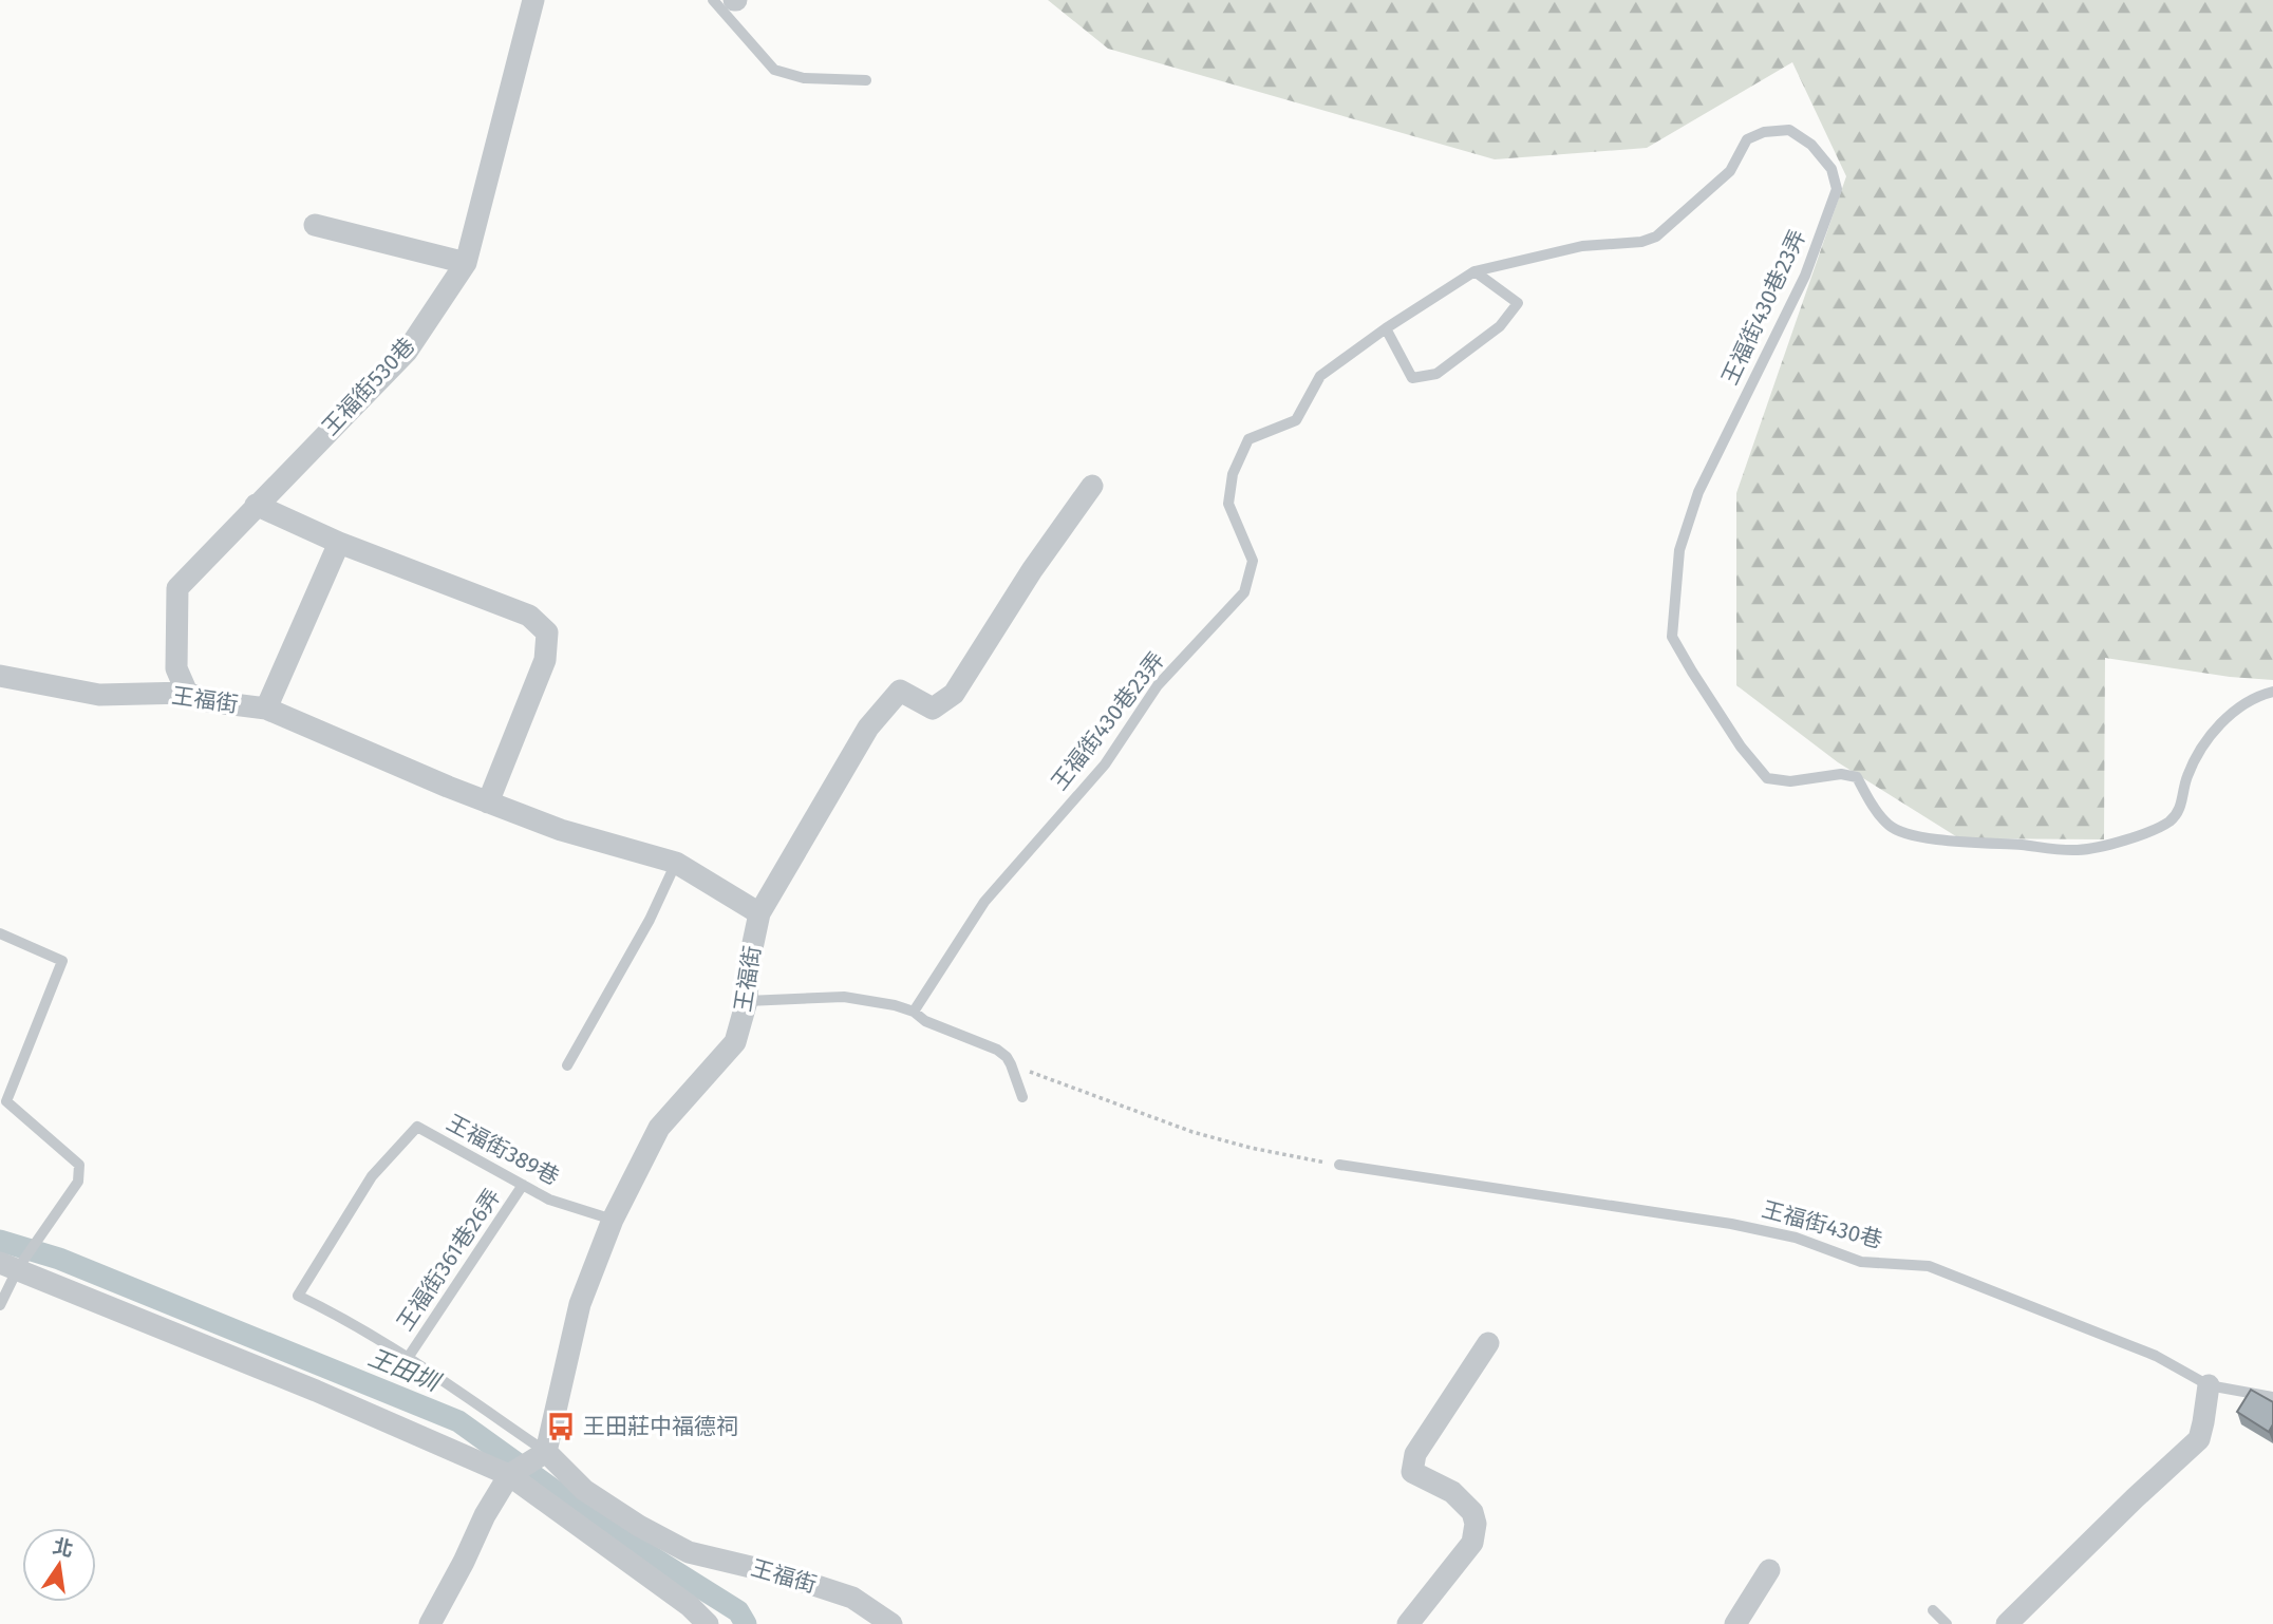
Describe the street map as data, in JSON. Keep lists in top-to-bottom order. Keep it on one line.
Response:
{"streets":{"street":["王福街530巷","王福街"],"lane":["王福街430巷23弄","王福街389巷","王福街430巷","王福街361巷26弄"]},"crossings":[["王福街530巷","王福街"],["王福街","王福街389巷"],["王福街389巷","王福街361巷26弄"]],"water":["王田圳"],"places":{"bus stop":["王田莊中福德祠"]},"north":"top"}
